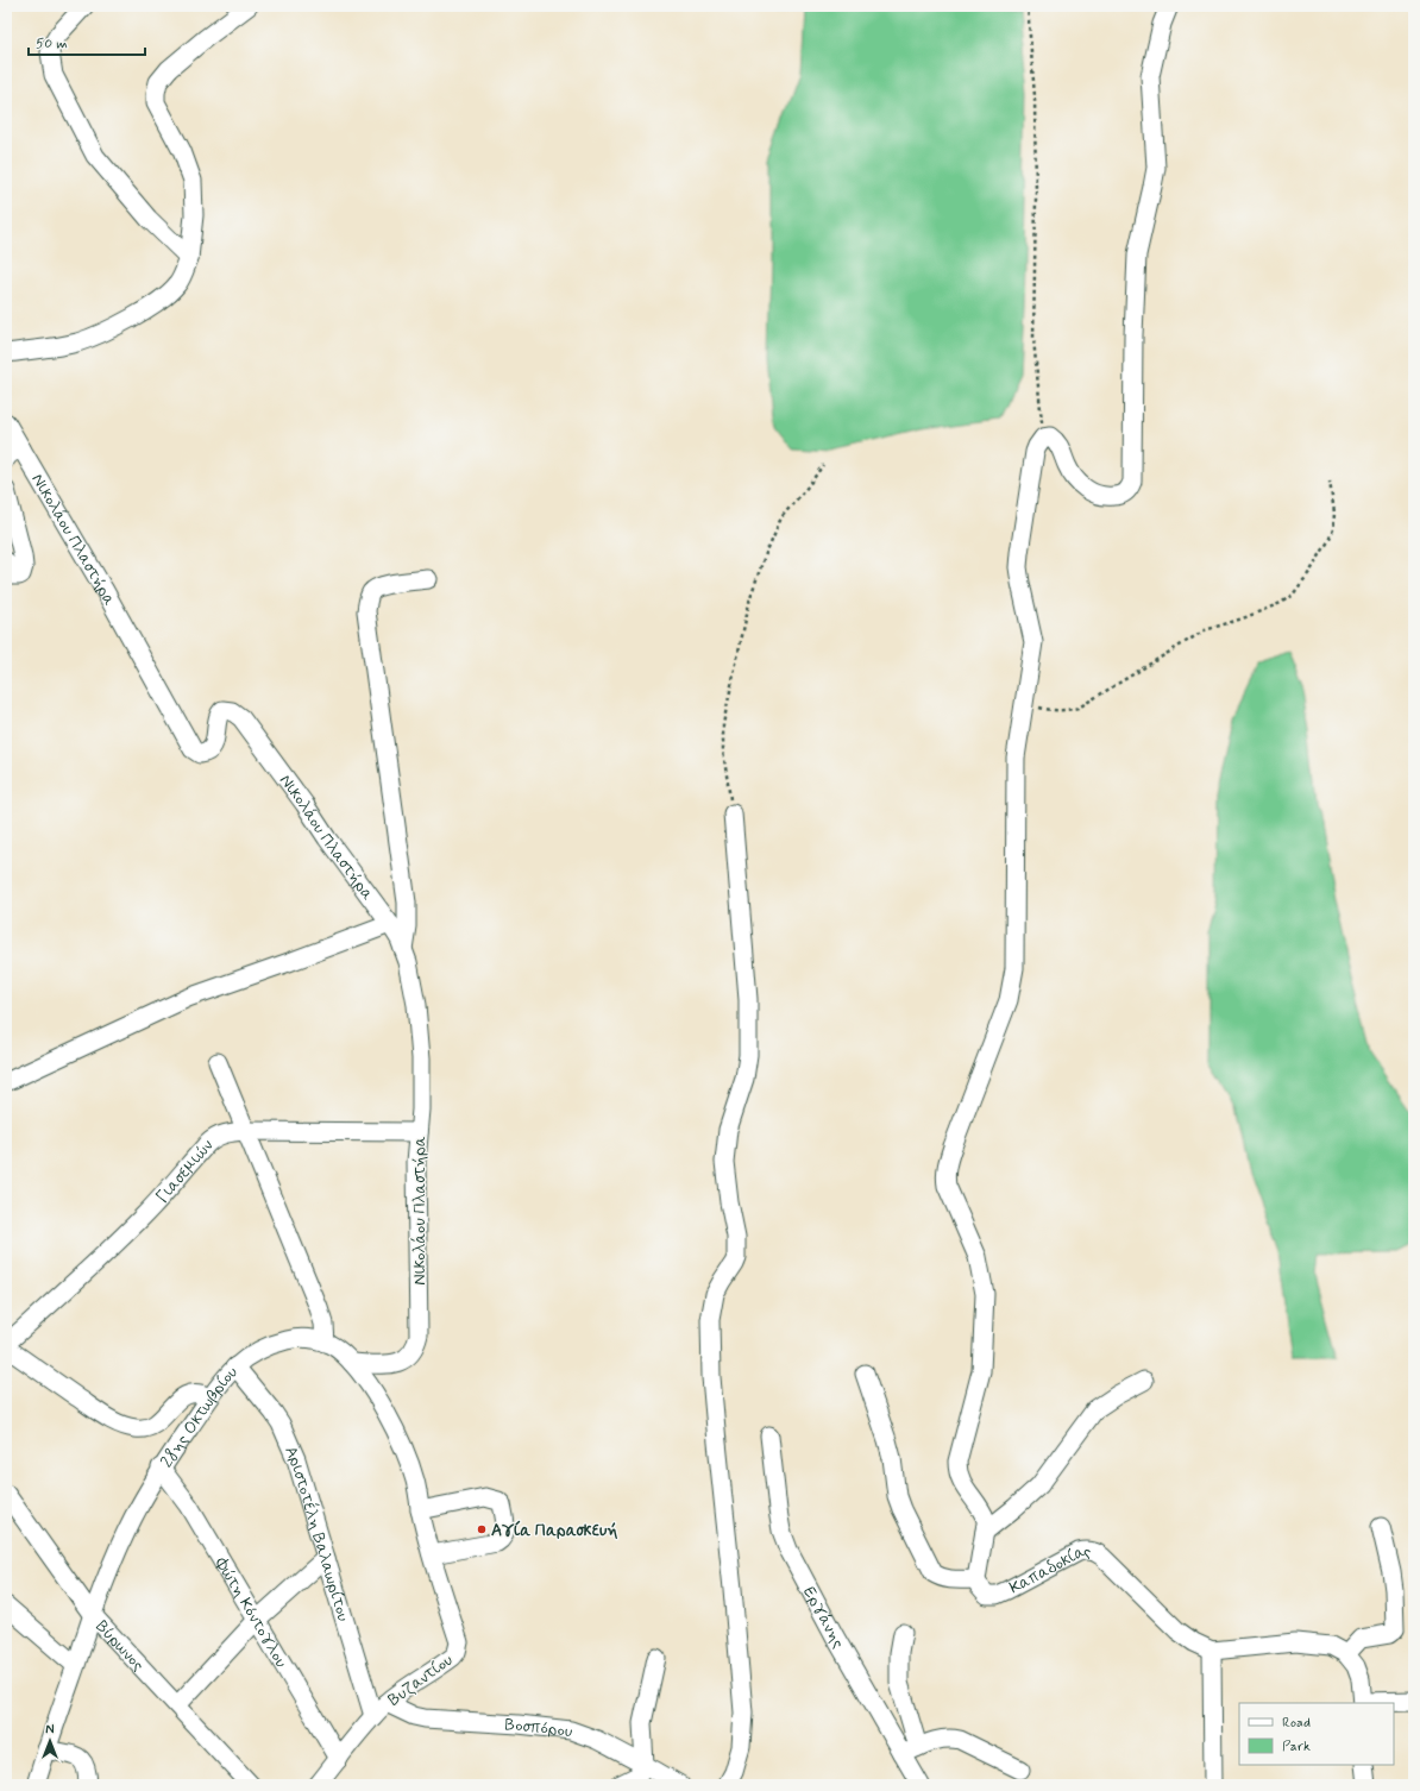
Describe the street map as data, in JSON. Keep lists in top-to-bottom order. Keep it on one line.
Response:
{"streets":{"street":["Νικολάου Πλαστήρα","Γιασεμιών","28ης Οκτωβρίου","Αριστοτέλη Βαλαωρίτου","Καπαδοκίας","Φώτη Κόντογλου","Εργάνης","Βύρωνος","Βυζαντίου","Βοσπόρου"]},"crossings":[["Νικολάου Πλαστήρα","Γιασεμιών"],["Νικολάου Πλαστήρα","28ης Οκτωβρίου"],["28ης Οκτωβρίου","Αριστοτέλη Βαλαωρίτου"],["28ης Οκτωβρίου","Φώτη Κόντογλου"],["28ης Οκτωβρίου","Βύρωνος"],["28ης Οκτωβρίου","Βυζαντίου"],["Αριστοτέλη Βαλαωρίτου","Βυζαντίου"],["Φώτη Κόντογλου","Βυζαντίου"],["Βυζαντίου","Βοσπόρου"]],"places":["Αγία Παρασκευή"],"legend":["Road","Park"],"scale_bar":"50 m","north":"top"}
